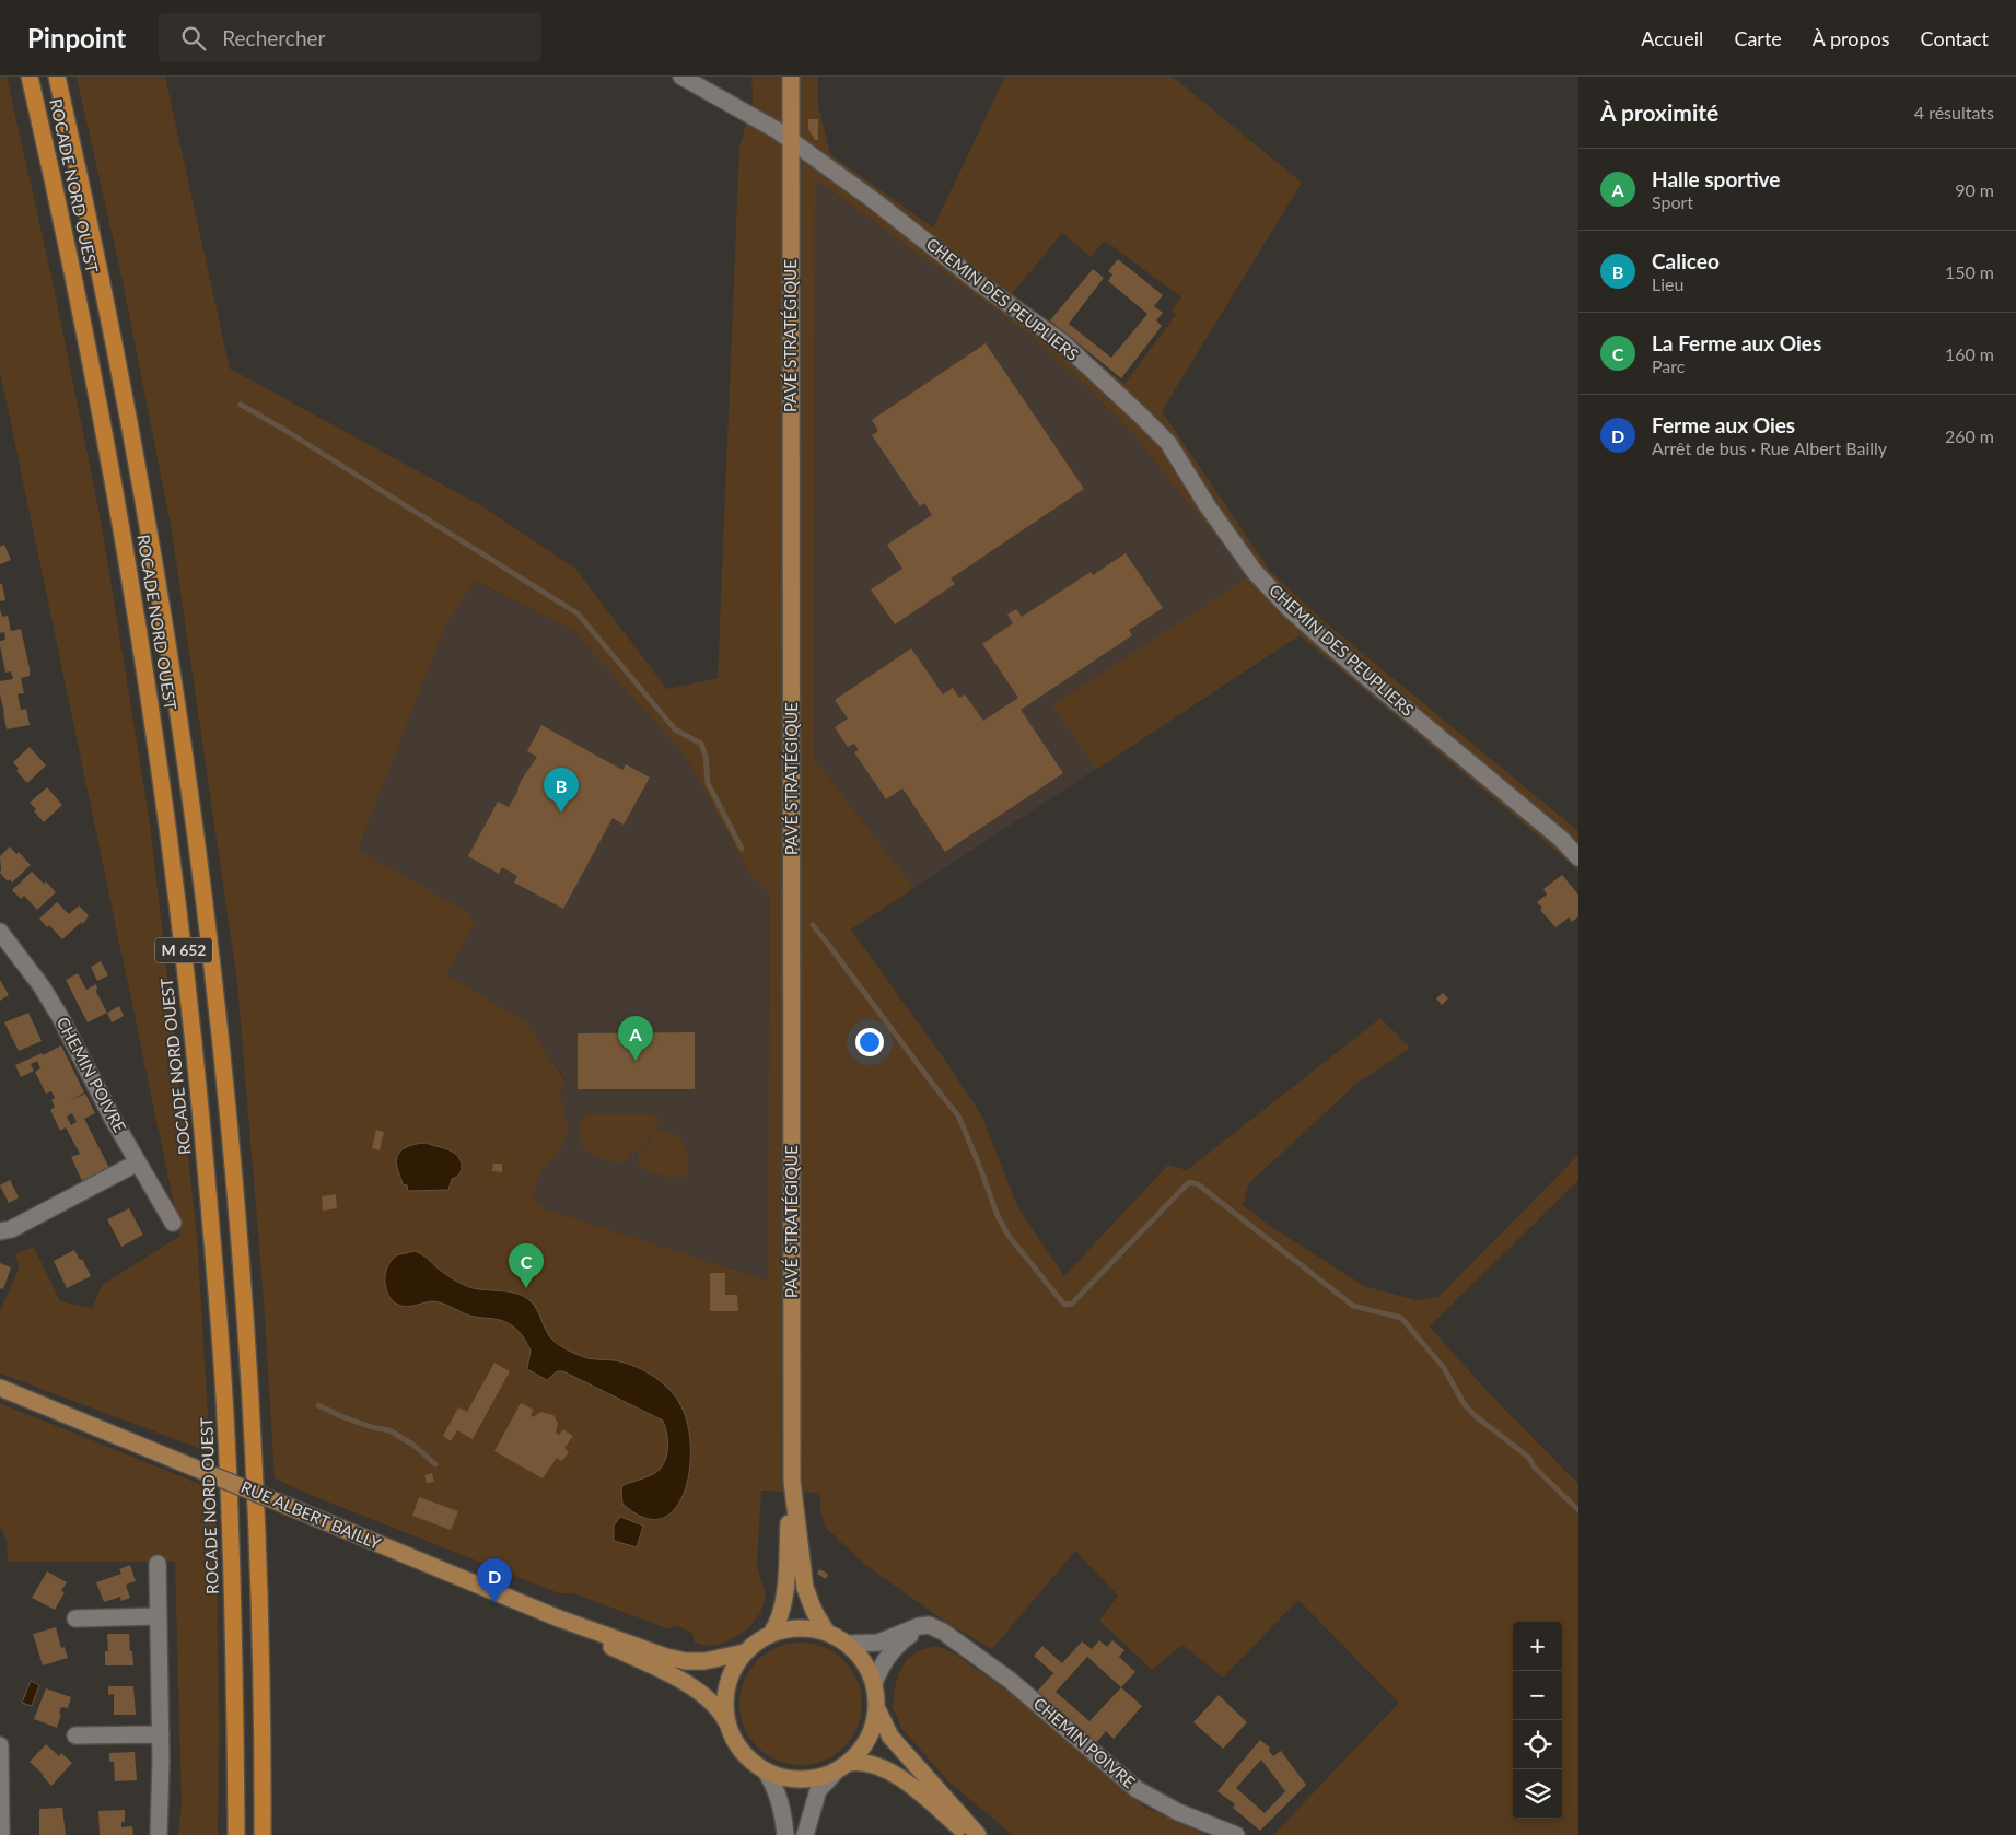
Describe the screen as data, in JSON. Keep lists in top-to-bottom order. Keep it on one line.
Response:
{"streets":{"highway":["ROCADE NORD OUEST","M 652"],"main road":["PAVÉ STRATÉGIQUE","RUE ALBERT BAILLY"],"street":["CHEMIN DES PEUPLIERS","CHEMIN POIVRE"]},"crossings":[["CHEMIN DES PEUPLIERS","PAVÉ STRATÉGIQUE"],["PAVÉ STRATÉGIQUE","CHEMIN POIVRE"],["PAVÉ STRATÉGIQUE","RUE ALBERT BAILLY"],["CHEMIN POIVRE","RUE ALBERT BAILLY"]],"page":{"header":"Pinpoint","search":"Rechercher","nav":["Accueil","Carte","À propos","Contact"],"heading":["À proximité","4 résultats"],"list":[{"mark":"A","name":"Halle sportive","note":"Sport","value":"90 m"},{"mark":"B","name":"Caliceo","note":"Lieu","value":"150 m"},{"mark":"C","name":"La Ferme aux Oies","note":"Parc","value":"160 m"},{"mark":"D","name":"Ferme aux Oies","note":"Arrêt de bus · Rue Albert Bailly","value":"260 m"}],"pins":["B","A","C","D"],"map_buttons":["+","−"]}}
